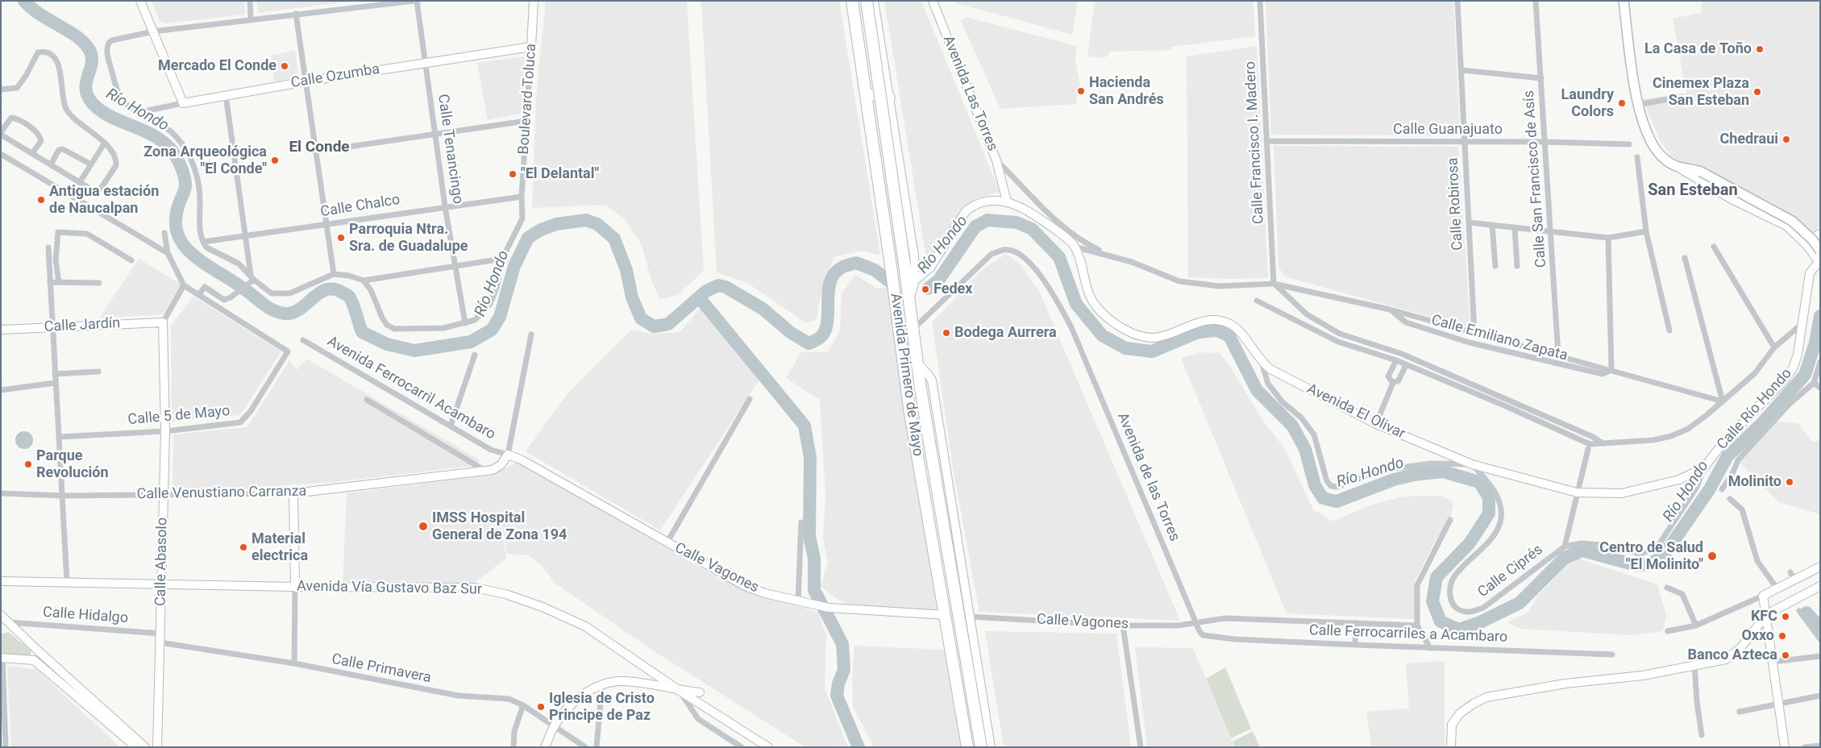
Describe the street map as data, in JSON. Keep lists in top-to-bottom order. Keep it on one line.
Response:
{"streets":{"highway":["Avenida Primero de Mayo"],"street":["Calle Ozumba","Avenida Las Torres","Boulevard Toluca","Calle Guanajuato","Calle Francisco I. Madero","Calle Tenancingo","Calle San Francisco de Asís","Calle Robirosa","Calle Chalco","Calle Jardín","Calle Emiliano Zapata","Avenida Ferrocarril Acambaro","Calle Río Hondo","Avenida El Olivar","Calle 5 de Mayo","Avenida de las Torres","Calle Venustiano Carranza","Calle Abasolo","Calle Vagones","Calle Ciprés","Avenida Vía Gustavo Baz Sur","Calle Hidalgo","Calle Ferrocarriles a Acambaro","Calle Primavera"]},"crossings":[["Calle Ozumba","Boulevard Toluca"],["Calle Ozumba","Calle Tenancingo"],["Avenida Las Torres","Calle Emiliano Zapata"],["Boulevard Toluca","Calle Tenancingo"],["Boulevard Toluca","Calle Chalco"],["Calle Guanajuato","Calle Francisco I. Madero"],["Calle Guanajuato","Calle San Francisco de Asís"],["Calle Guanajuato","Calle Robirosa"],["Calle Francisco I. Madero","Calle Emiliano Zapata"],["Calle Tenancingo","Calle Chalco"],["Calle San Francisco de Asís","Calle Emiliano Zapata"],["Calle Robirosa","Calle Emiliano Zapata"],["Calle Jardín","Calle Abasolo"],["Calle Emiliano Zapata","Avenida El Olivar"],["Avenida Primero de Mayo","Avenida de las Torres"],["Avenida Primero de Mayo","Calle Vagones"],["Avenida Ferrocarril Acambaro","Calle Venustiano Carranza"],["Avenida Ferrocarril Acambaro","Calle Vagones"],["Calle Río Hondo","Avenida El Olivar"],["Calle Río Hondo","Calle Ciprés"],["Avenida El Olivar","Calle Ciprés"],["Calle 5 de Mayo","Calle Abasolo"],["Avenida de las Torres","Calle Vagones"],["Avenida de las Torres","Calle Ferrocarriles a Acambaro"],["Calle Venustiano Carranza","Calle Abasolo"],["Calle Venustiano Carranza","Calle Vagones"],["Calle Abasolo","Avenida Vía Gustavo Baz Sur"],["Calle Abasolo","Calle Hidalgo"],["Calle Abasolo","Calle Primavera"],["Calle Vagones","Calle Ferrocarriles a Acambaro"],["Calle Hidalgo","Calle Primavera"]],"districts":["El Conde","San Esteban"],"water":["Río Hondo"],"places":["La Casa de Toño","Mercado El Conde","Hacienda San Andrés","Cinemex Plaza San Esteban","Laundry Colors","Chedraui","Zona Arqueológica \"El Conde\"","\"El Delantal\"","Antigua estación de Naucalpan","Parroquia Ntra. Sra. de Guadalupe","Fedex","Bodega Aurrera","Parque Revolución","Molinito","IMSS Hospital General de Zona 194","Material electrica","Centro de Salud \"El Molinito\"","KFC","Oxxo","Banco Azteca","Iglesia de Cristo Principe de Paz"]}
